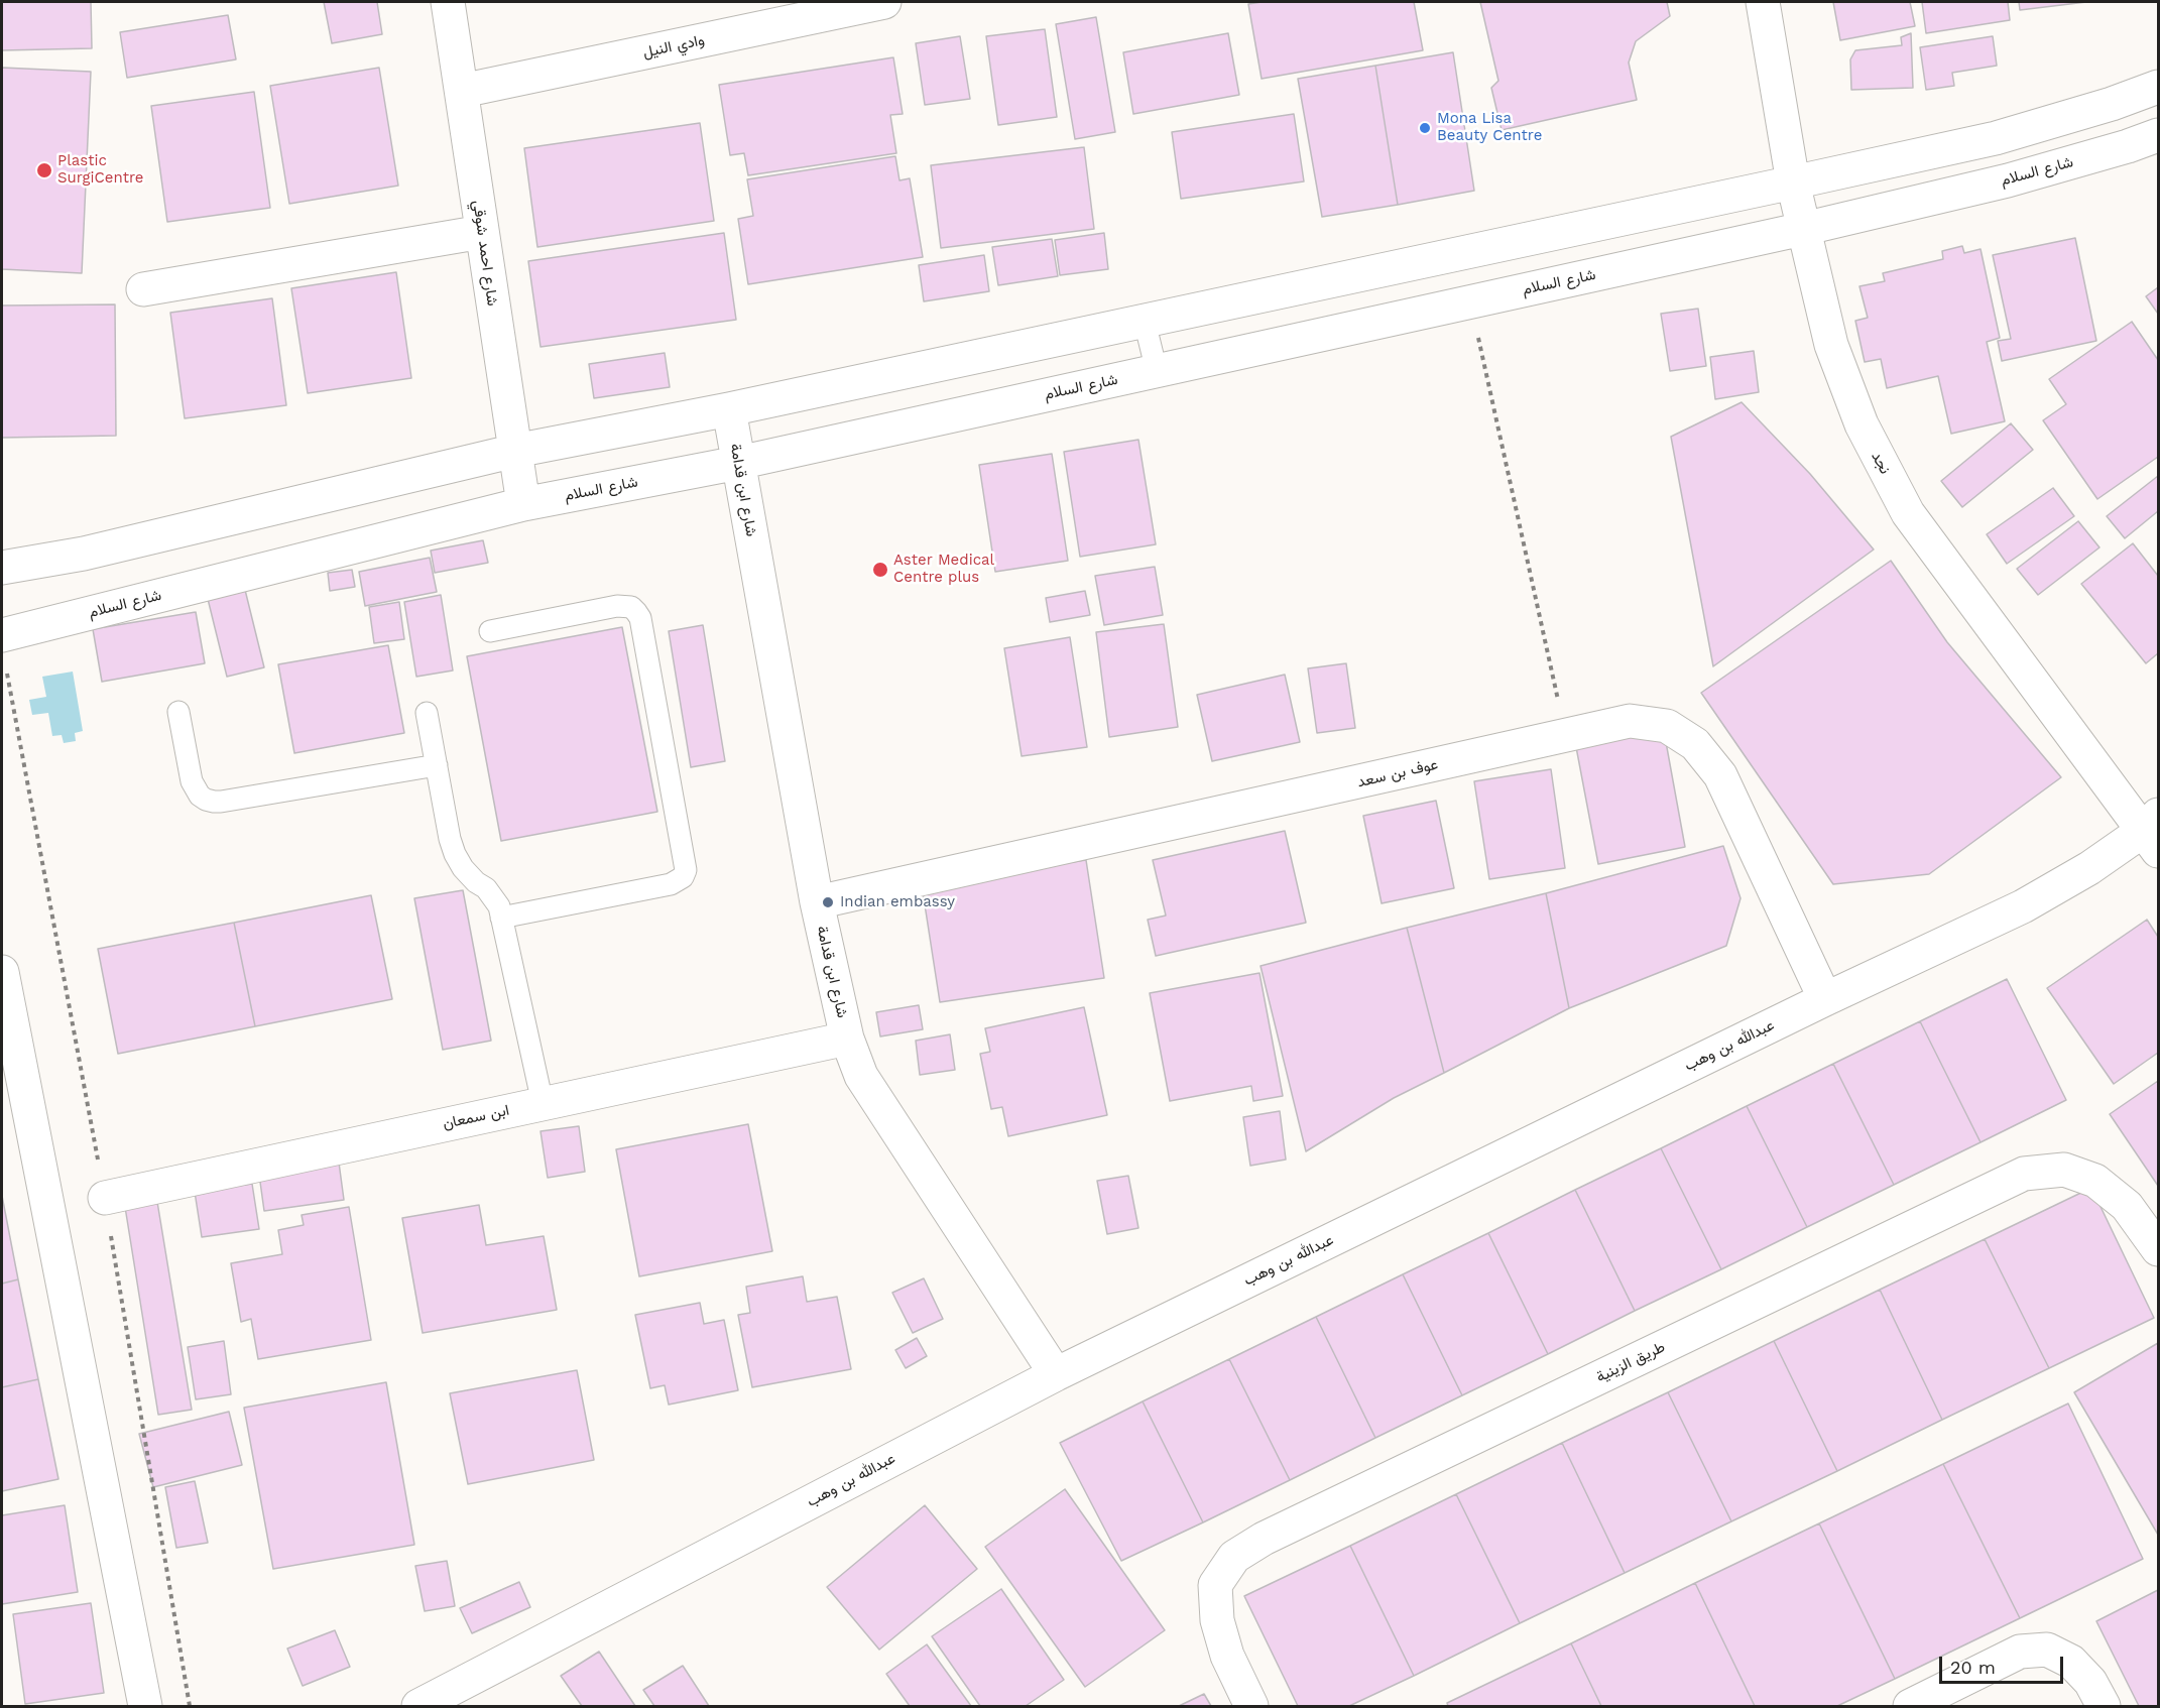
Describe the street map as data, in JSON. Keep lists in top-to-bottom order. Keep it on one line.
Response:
{"streets":{"street":["وادي النيل","شارع السلام","شارع احمد شوقي","نجد","شارع ابن قدامة","عوف بن سعد","عبدالله بن وهب","ابن سمعان","طريق الزينية"]},"crossings":[["وادي النيل","شارع احمد شوقي"],["شارع السلام","شارع احمد شوقي"],["شارع السلام","نجد"],["شارع السلام","شارع ابن قدامة"],["نجد","عبدالله بن وهب"],["شارع ابن قدامة","عوف بن سعد"],["شارع ابن قدامة","عبدالله بن وهب"],["شارع ابن قدامة","ابن سمعان"],["عوف بن سعد","عبدالله بن وهب"]],"places":["Mona Lisa Beauty Centre","Plastic SurgiCentre","Aster Medical Centre plus","Indian embassy"],"scale_bar":"20 m"}
